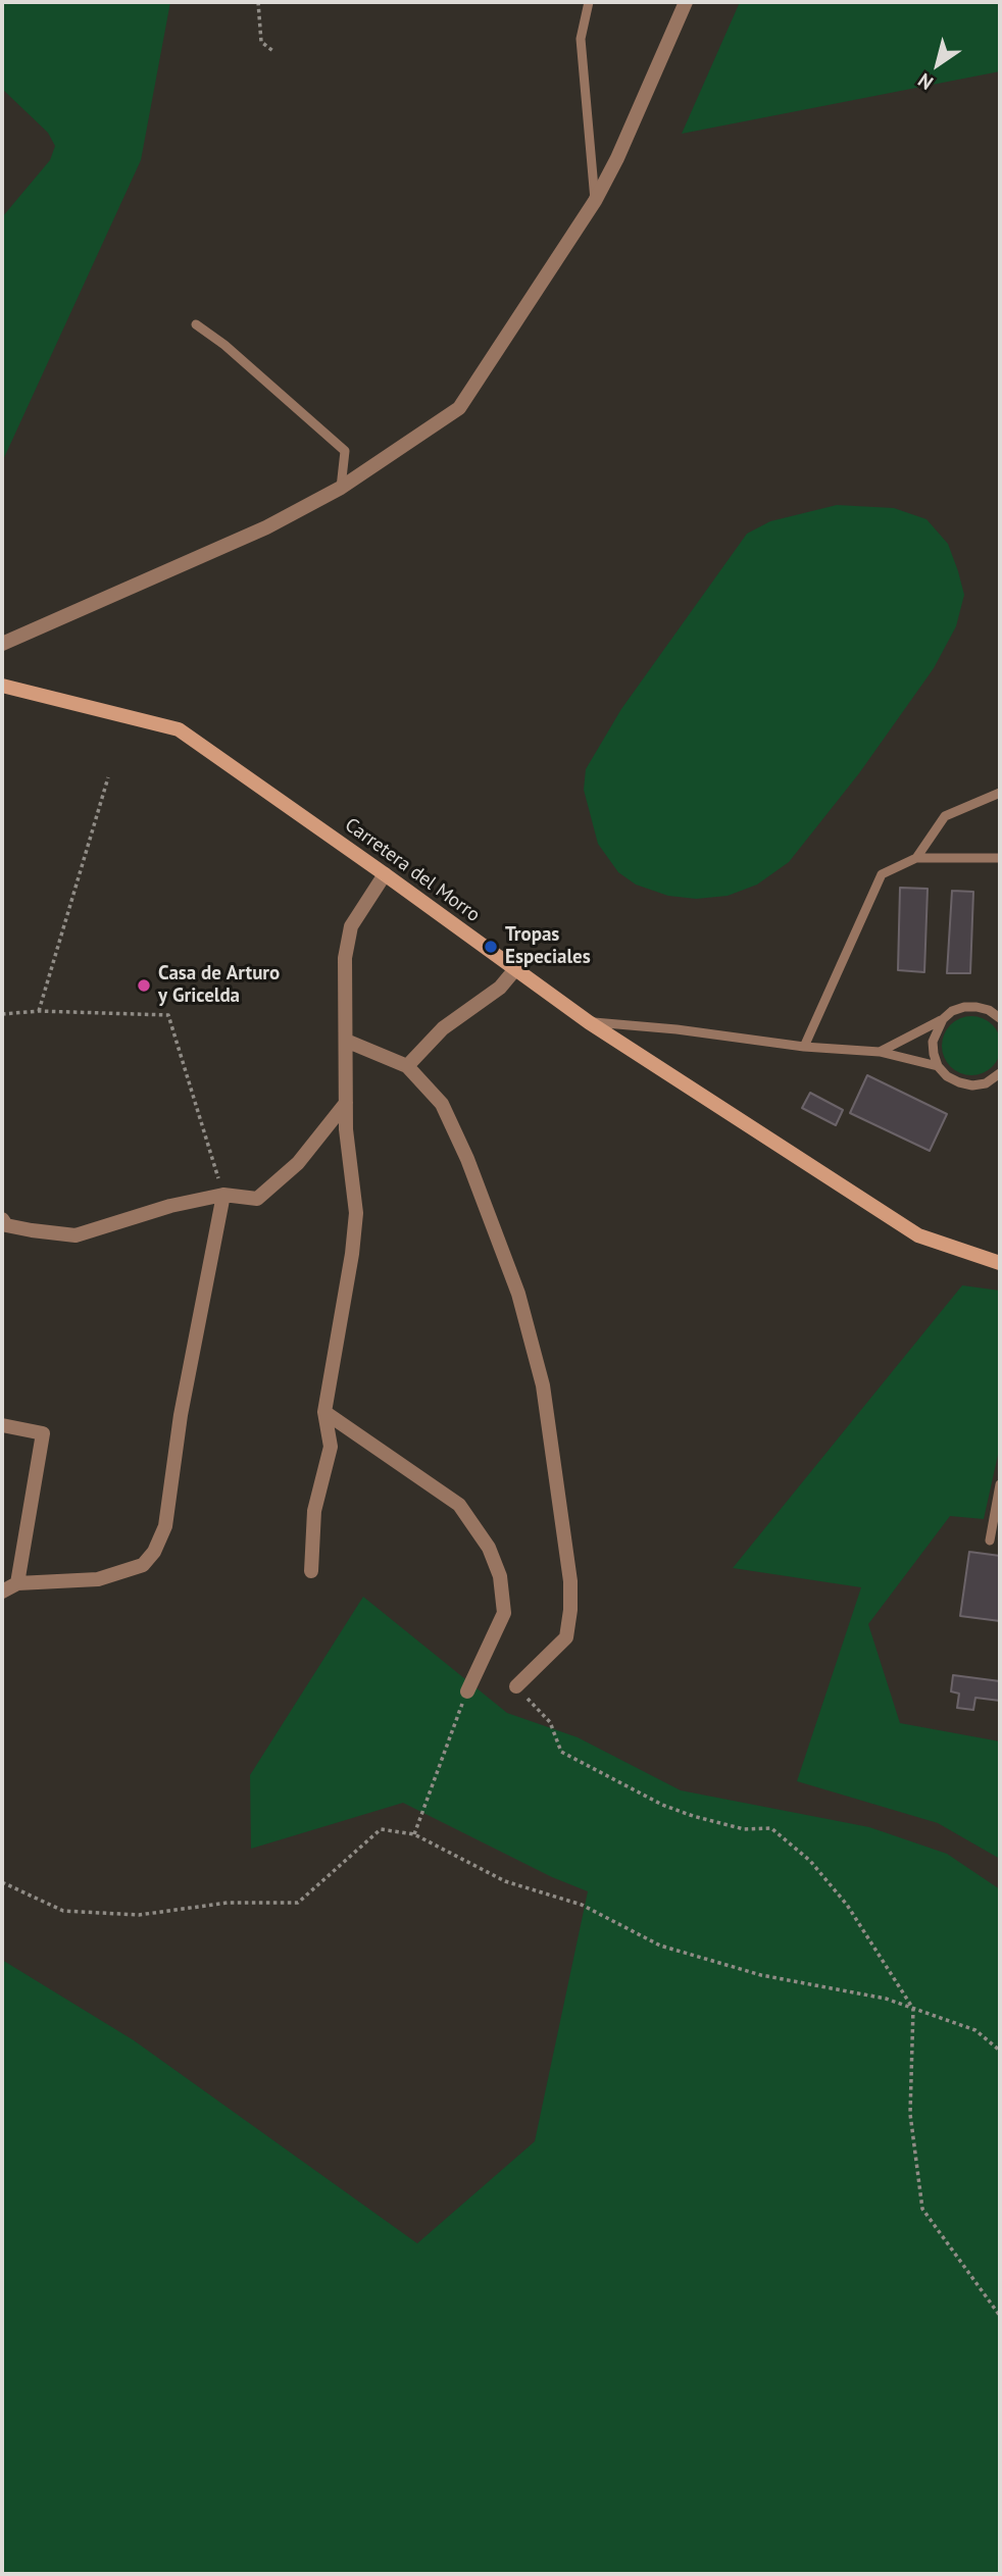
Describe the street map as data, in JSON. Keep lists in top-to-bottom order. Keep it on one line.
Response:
{"streets":{"main road":["Carretera del Morro"]},"places":["Tropas Especiales","Casa de Arturo y Gricelda"],"north":"bottom left"}
